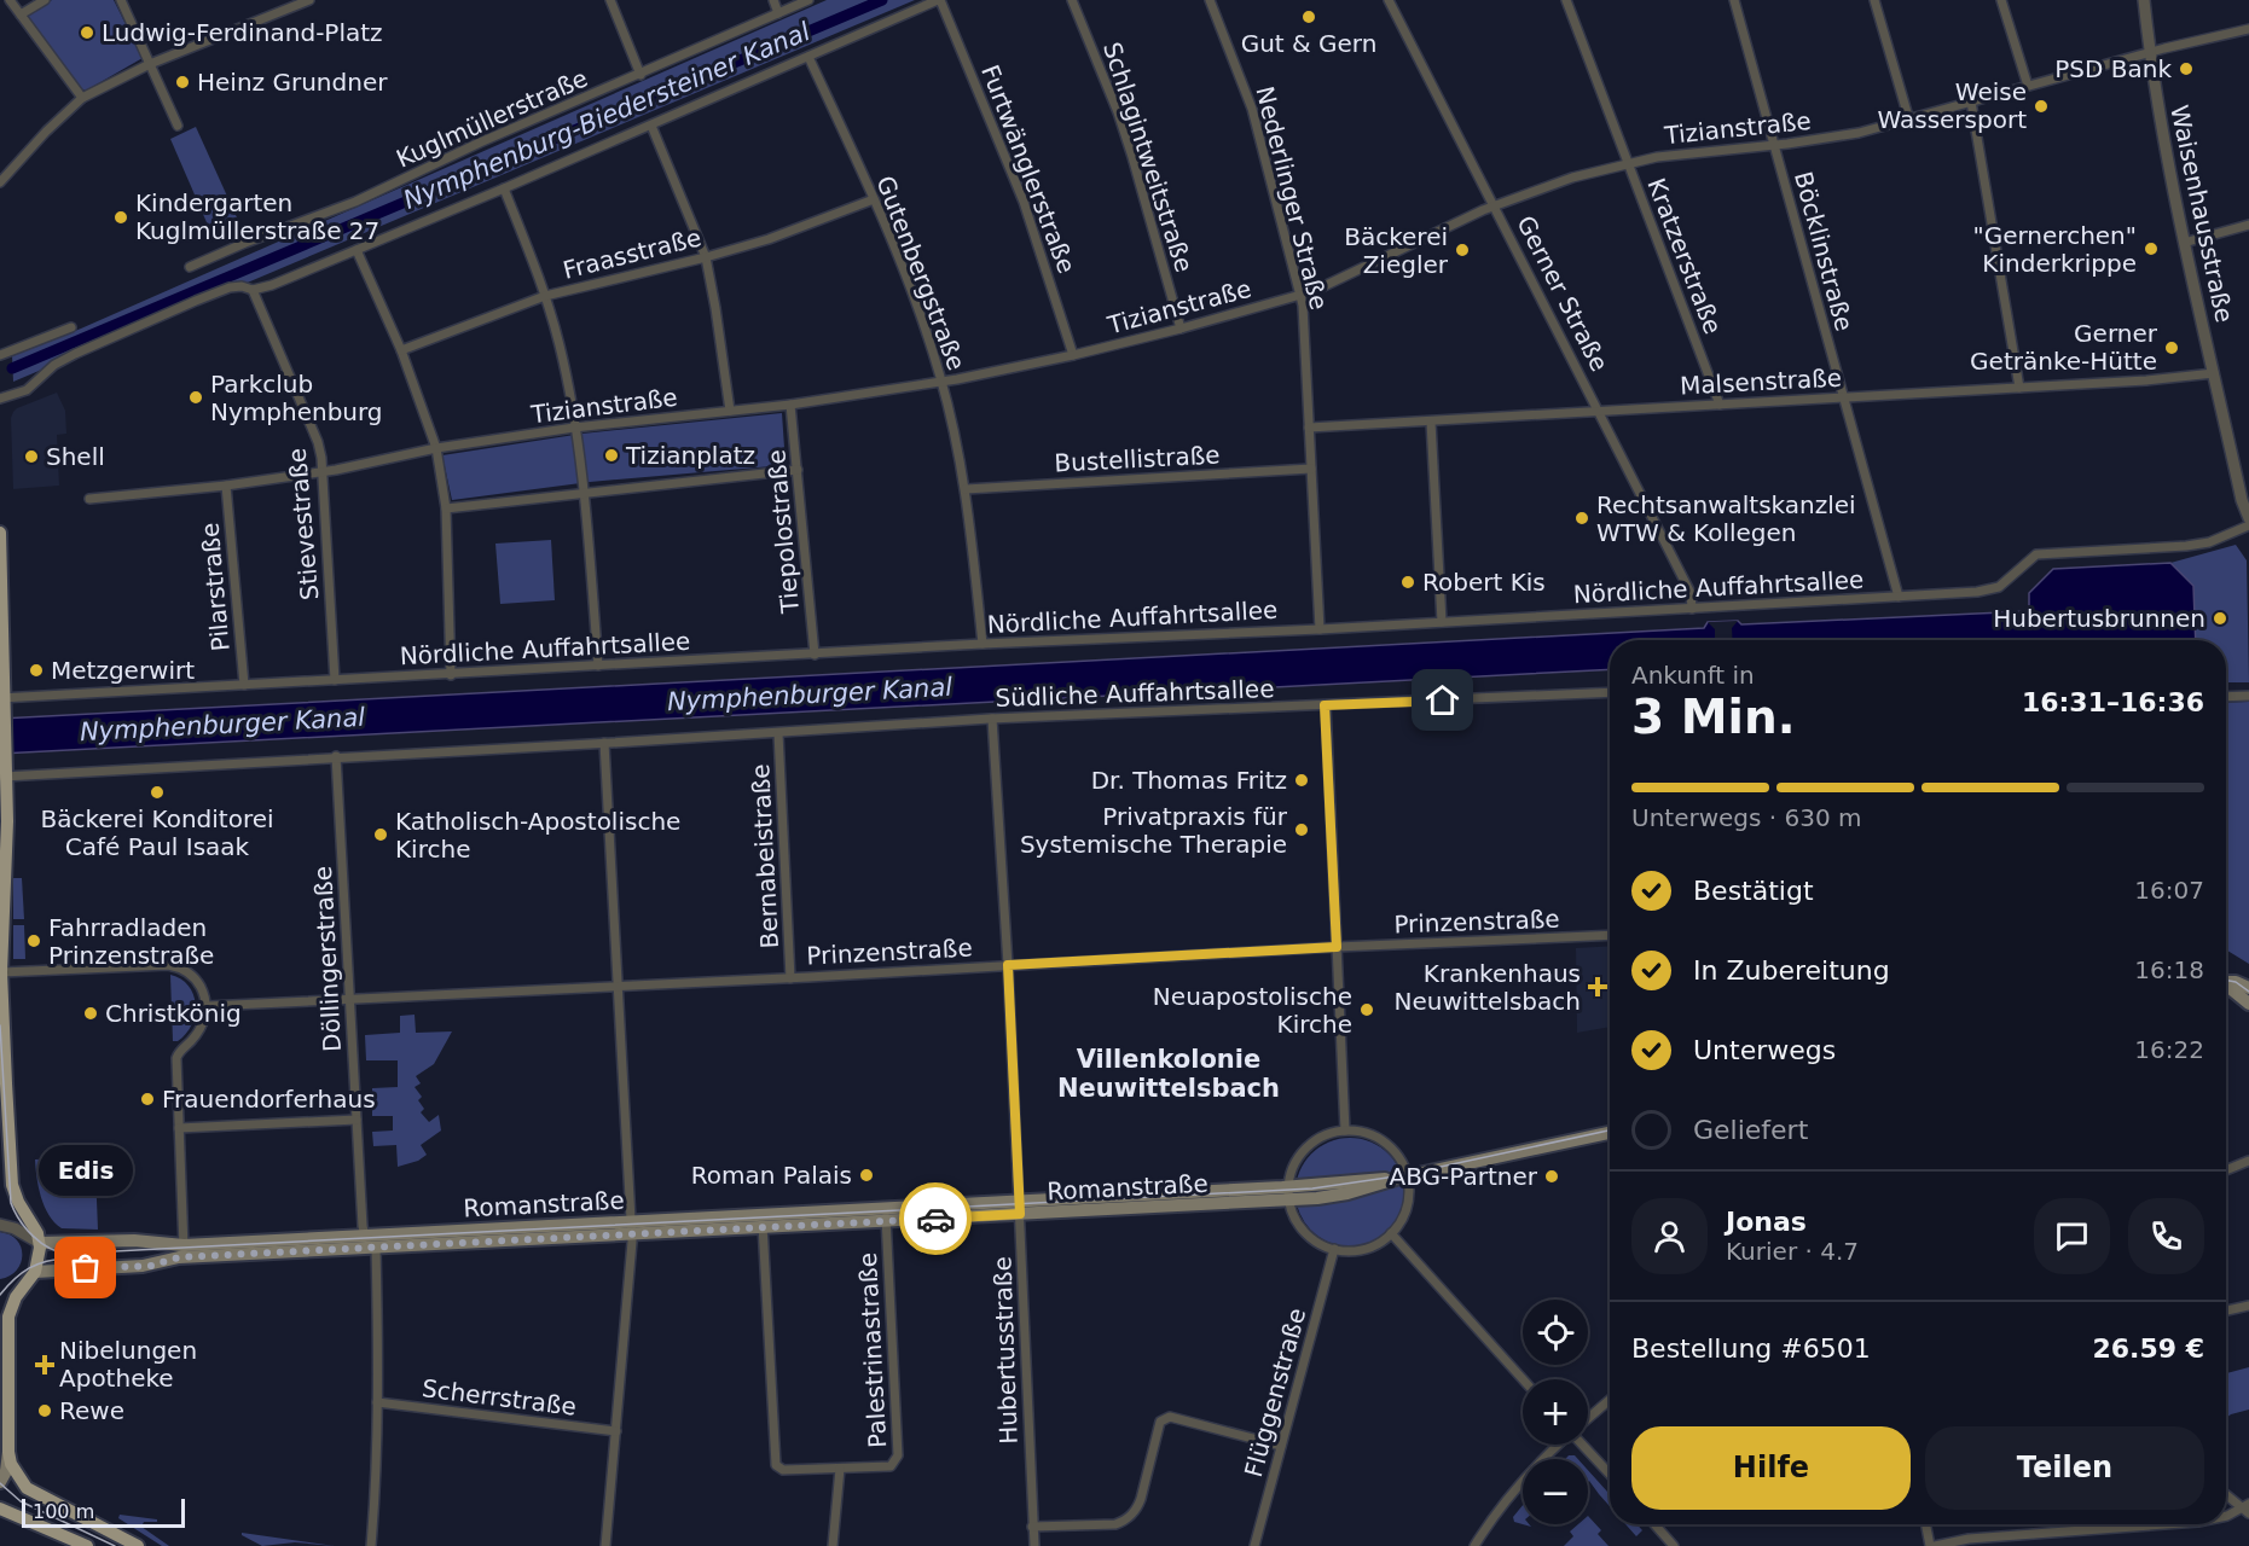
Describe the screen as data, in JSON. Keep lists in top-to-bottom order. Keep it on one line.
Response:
{"streets":{"main road":["Romanstraße"],"street":["Kuglmüllerstraße","Tizianstraße","Schlagintweitstraße","Furtwänglerstraße","Nederlinger Straße","Waisenhausstraße","Böcklinstraße","Fraasstraße","Kratzerstraße","Gutenbergstraße","Gerner Straße","Malsenstraße","Bustellistraße","Stievestraße","Tiepolostraße","Pilarstraße","Nördliche Auffahrtsallee","Südliche Auffahrtsallee","Bernabeistraße","Prinzenstraße","Döllingerstraße","Palestrinastraße","Hubertusstraße","Flüggenstraße","Scherrstraße"]},"crossings":[["Tizianstraße","Schlagintweitstraße"],["Tizianstraße","Furtwänglerstraße"],["Tizianstraße","Nederlinger Straße"],["Tizianstraße","Waisenhausstraße"],["Tizianstraße","Böcklinstraße"],["Tizianstraße","Kratzerstraße"],["Tizianstraße","Gutenbergstraße"],["Tizianstraße","Gerner Straße"],["Tizianstraße","Stievestraße"],["Tizianstraße","Tiepolostraße"],["Tizianstraße","Pilarstraße"],["Nederlinger Straße","Malsenstraße"],["Nederlinger Straße","Bustellistraße"],["Nederlinger Straße","Nördliche Auffahrtsallee"],["Waisenhausstraße","Malsenstraße"],["Böcklinstraße","Malsenstraße"],["Böcklinstraße","Nördliche Auffahrtsallee"],["Fraasstraße","Gutenbergstraße"],["Kratzerstraße","Malsenstraße"],["Gutenbergstraße","Bustellistraße"],["Gutenbergstraße","Nördliche Auffahrtsallee"],["Gerner Straße","Malsenstraße"],["Gerner Straße","Nördliche Auffahrtsallee"],["Stievestraße","Nördliche Auffahrtsallee"],["Tiepolostraße","Nördliche Auffahrtsallee"],["Pilarstraße","Nördliche Auffahrtsallee"],["Südliche Auffahrtsallee","Bernabeistraße"],["Südliche Auffahrtsallee","Döllingerstraße"],["Südliche Auffahrtsallee","Hubertusstraße"],["Bernabeistraße","Prinzenstraße"],["Prinzenstraße","Döllingerstraße"],["Prinzenstraße","Hubertusstraße"],["Döllingerstraße","Romanstraße"],["Romanstraße","Palestrinastraße"],["Romanstraße","Hubertusstraße"]],"districts":["Villenkolonie Neuwittelsbach"],"water":["Nymphenburg-Biedersteiner Kanal","Nymphenburger Kanal"],"places":{"other":["Gut & Gern","Ludwig-Ferdinand-Platz","PSD Bank","Heinz Grundner","Weise Wassersport","Kindergarten Kuglmüllerstraße 27","\"Gernerchen\" Kinderkrippe","Bäckerei Ziegler","Gerner Getränke-Hütte","Parkclub Nymphenburg","Tizianplatz","Shell","Rechtsanwaltskanzlei WTW & Kollegen","Robert Kis","Hubertusbrunnen","Metzgerwirt","Dr. Thomas Fritz","Bäckerei Konditorei Café Paul Isaak","Privatpraxis für Systemische Therapie","Katholisch-Apostolische Kirche","Fahrradladen Prinzenstraße","Neuapostolische Kirche","Christkönig","Frauendorferhaus","Roman Palais","ABG-Partner","Edis","Rewe"],"health":["Krankenhaus Neuwittelsbach","Nibelungen Apotheke"]},"scale_bar":"100 m","page":{"heading":["3 Min.","Ankunft in","16:31–16:36"],"panel":["Jonas","Kurier · 4.7","Bestellung #6501","26.59 €"],"bar":"Unterwegs · 630 m","list":[["Bestätigt","16:07"],["In Zubereitung","16:18"],["Unterwegs","16:22"],"Geliefert"],"bubble":"Edis","map_buttons":["+","−"],"buttons":["Hilfe","Teilen"],"scale":"100 m"}}
